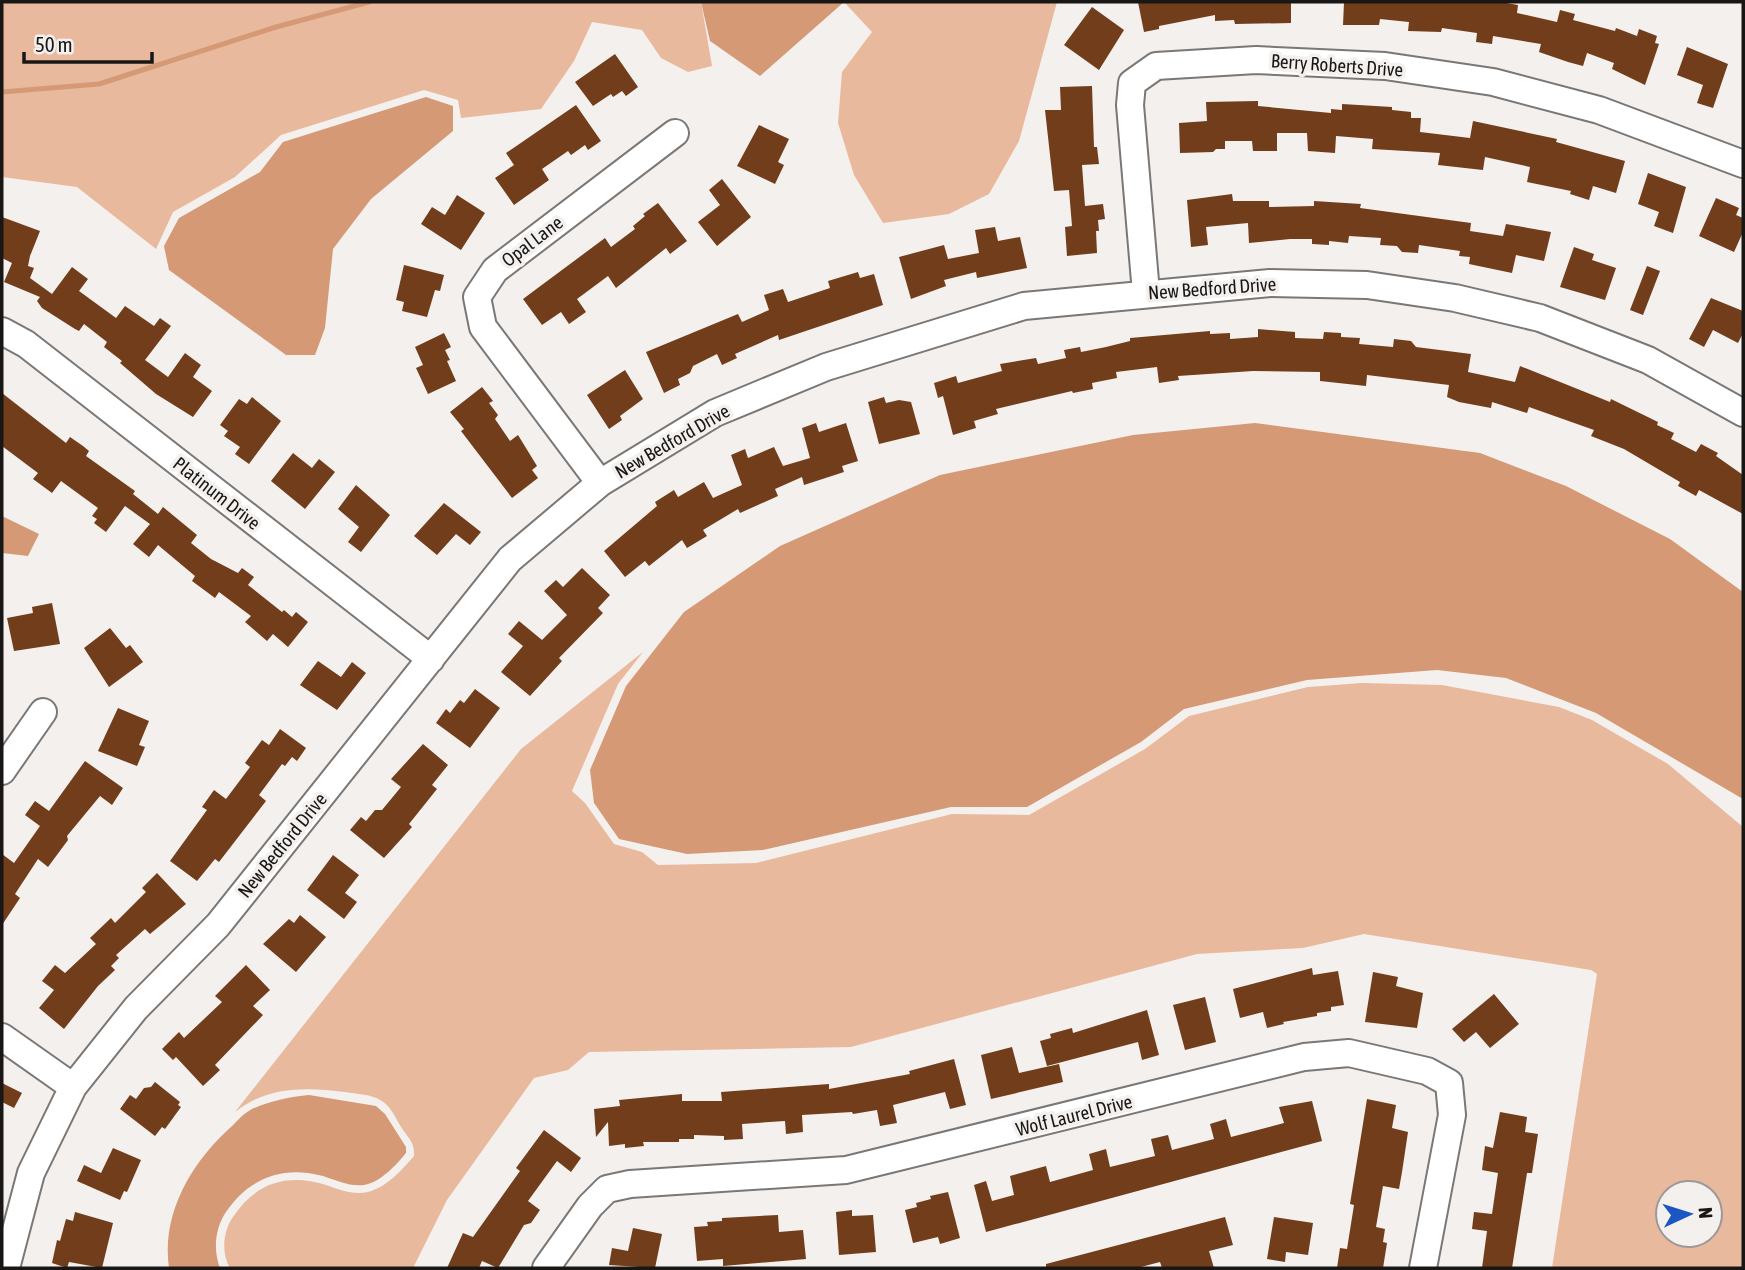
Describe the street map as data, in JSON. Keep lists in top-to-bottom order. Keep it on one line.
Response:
{"streets":{"street":["Berry Roberts Drive","Opal Lane","New Bedford Drive","Platinum Drive","Wolf Laurel Drive"]},"crossings":[["Berry Roberts Drive","New Bedford Drive"],["Opal Lane","New Bedford Drive"],["New Bedford Drive","Platinum Drive"]],"scale_bar":"50 m","north":"right"}
